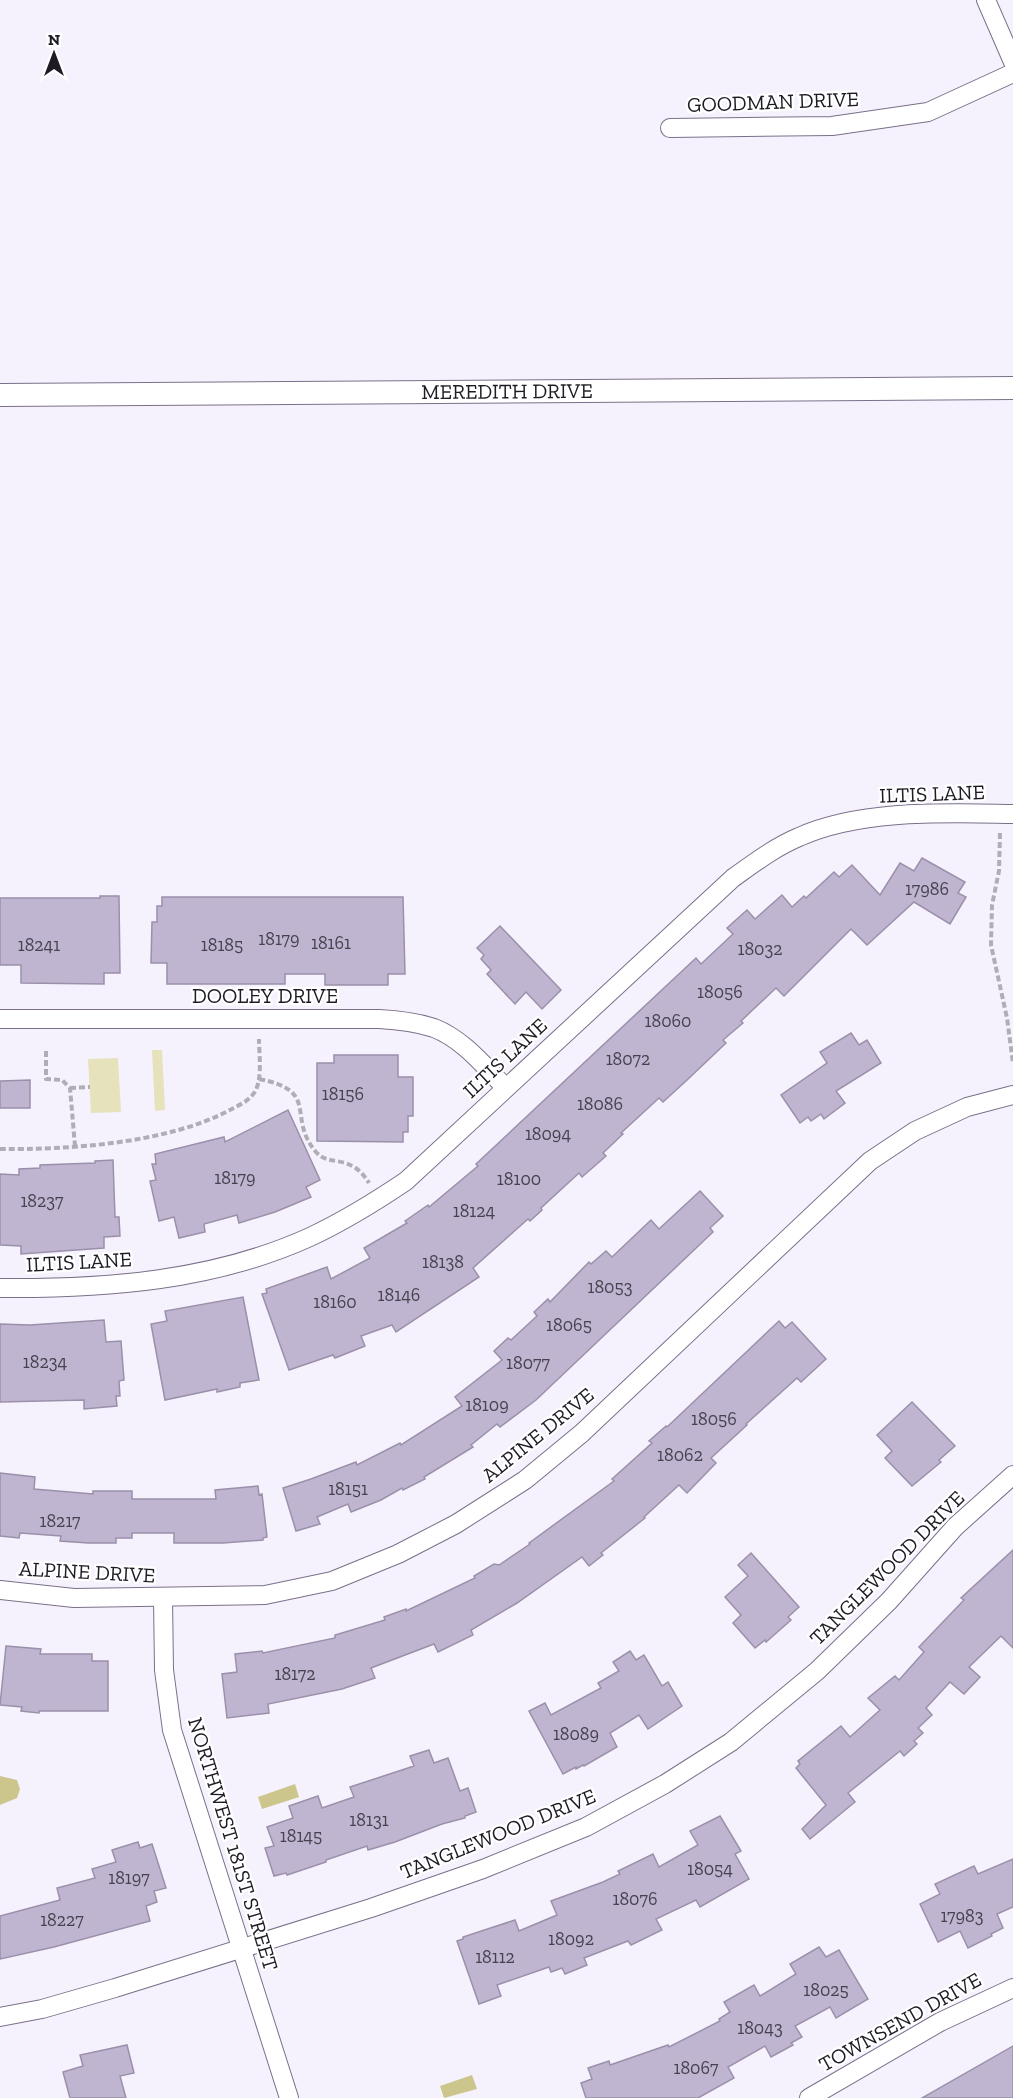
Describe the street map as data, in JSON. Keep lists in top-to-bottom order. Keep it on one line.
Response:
{"streets":{"street":["GOODMAN DRIVE","MEREDITH DRIVE","ILTIS LANE","DOOLEY DRIVE","ALPINE DRIVE","TANGLEWOOD DRIVE","NORTHWEST 181ST STREET","TOWNSEND DRIVE"]},"crossings":[["ILTIS LANE","DOOLEY DRIVE"],["ALPINE DRIVE","NORTHWEST 181ST STREET"],["TANGLEWOOD DRIVE","NORTHWEST 181ST STREET"]],"house_numbers":["17986","18179","18161","18241","18185","18032","18056","18060","18072","18156","18086","18094","18179","18100","18237","18124","18138","18053","18146","18160","18065","18234","18077","18109","18056","18062","18151","18217","18172","18089","18131","18145","18054","18197","18076","17983","18227","18092","18112","18025","18043","18067"],"north":"top"}
